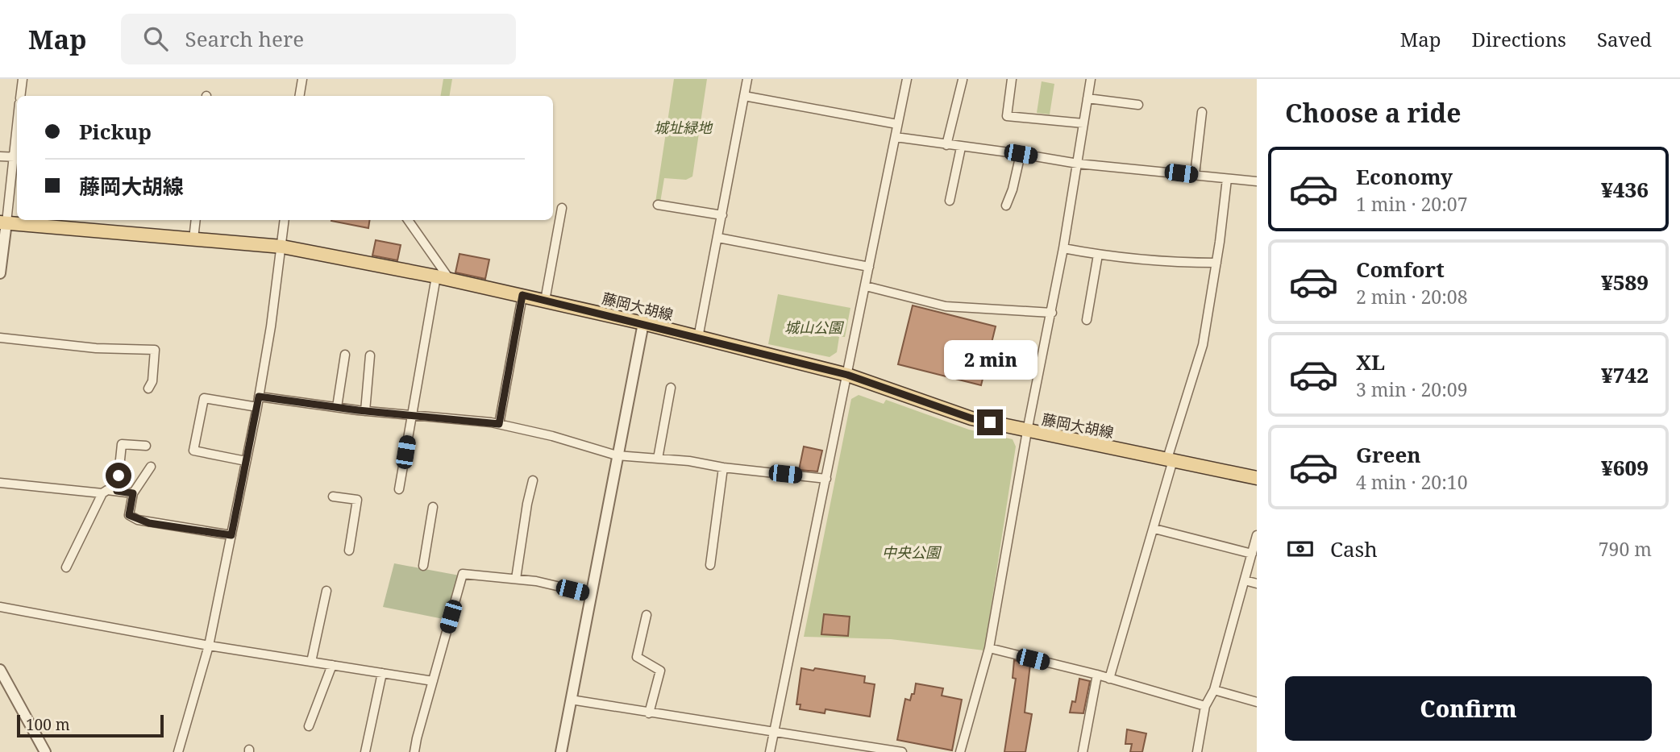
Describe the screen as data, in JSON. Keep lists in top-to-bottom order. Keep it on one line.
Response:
{"streets":{"main road":["藤岡大胡線"]},"parks":["城址緑地","城山公園","中央公園"],"scale_bar":"100 m","page":{"header":"Map","search":"Search here","nav":["Map","Directions","Saved"],"heading":"Choose a ride","banner":["Pickup","藤岡大胡線"],"list":[{"name":"Economy","note":"1 min · 20:07","value":"¥436"},{"name":"Comfort","note":"2 min · 20:08","value":"¥589"},{"name":"XL","note":"3 min · 20:09","value":"¥742"},{"name":"Green","note":"4 min · 20:10","value":"¥609"}],"bubble":"2 min","pay":["Cash","790 m"],"buttons":"Confirm","scale":"100 m"}}
